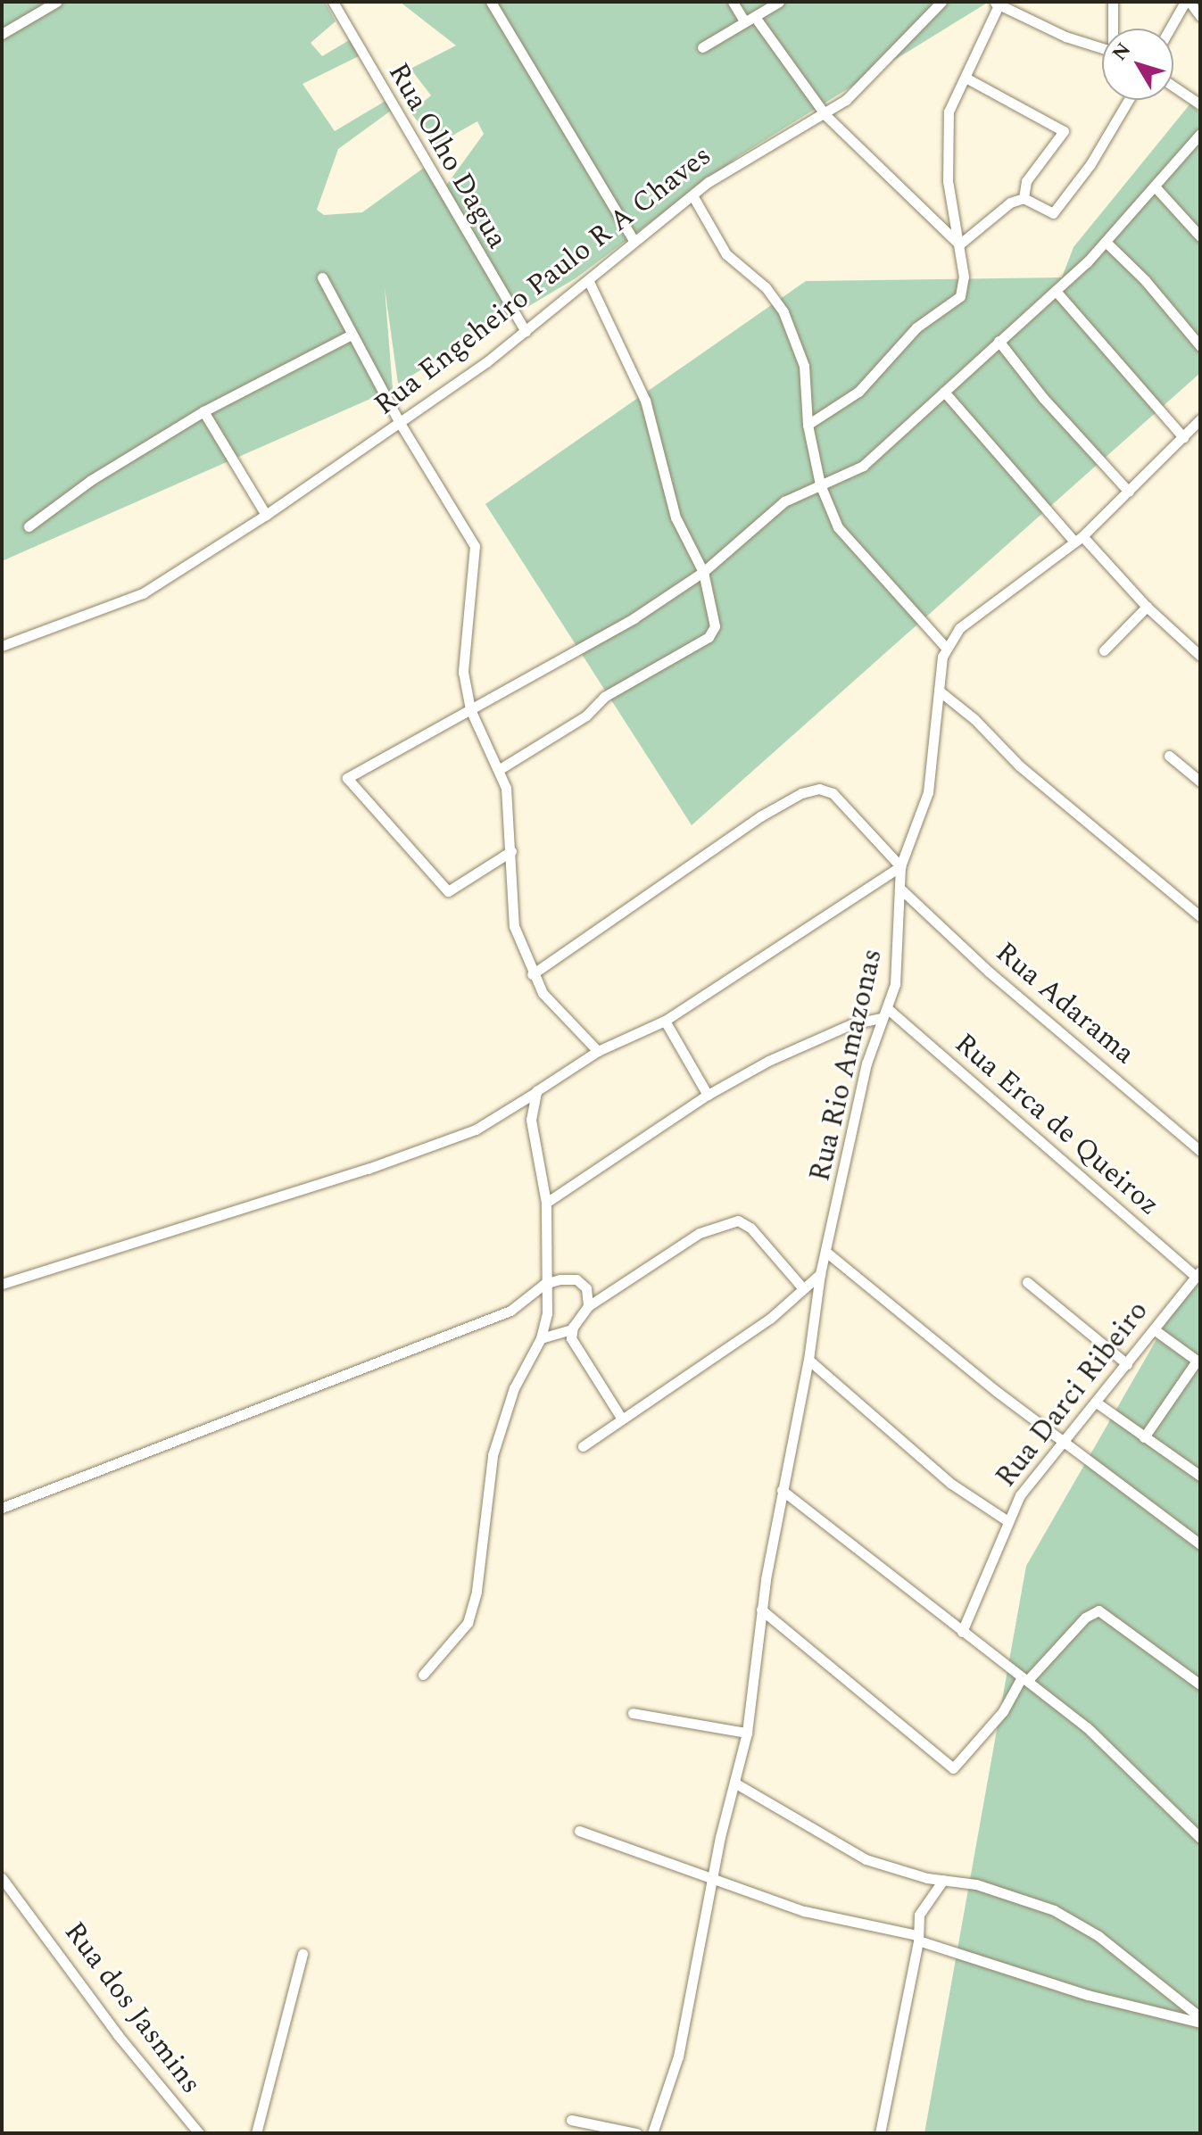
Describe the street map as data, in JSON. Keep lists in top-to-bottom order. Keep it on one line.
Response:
{"streets":{"street":["Rua Olho Dagua","Rua Engeheiro Paulo R A Chaves","Rua Adarama","Rua Rio Amazonas","Rua Erca de Queiroz","Rua Darci Ribeiro","Rua dos Jasmins"]},"crossings":[["Rua Olho Dagua","Rua Engeheiro Paulo R A Chaves"],["Rua Adarama","Rua Rio Amazonas"],["Rua Rio Amazonas","Rua Erca de Queiroz"],["Rua Erca de Queiroz","Rua Darci Ribeiro"]],"north":"top left"}
